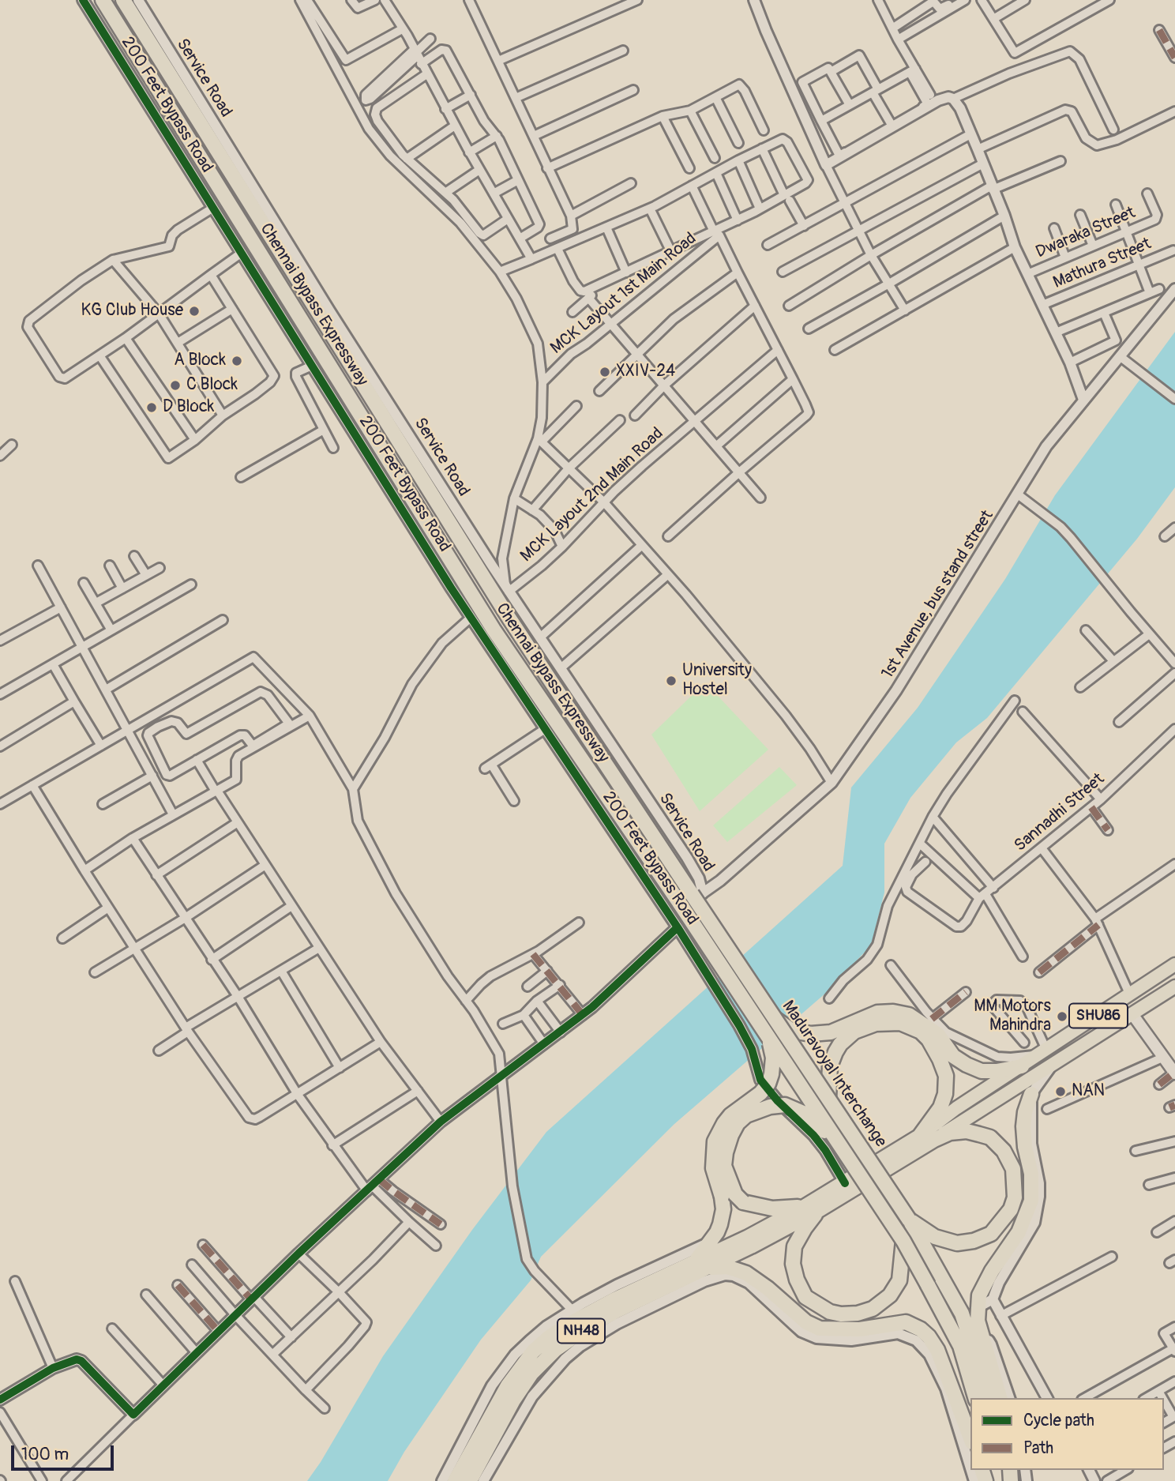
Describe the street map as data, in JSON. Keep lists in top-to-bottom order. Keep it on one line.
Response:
{"streets":{"highway":["Chennai Bypass Expressway","SHU86","Maduravoyal Interchange","NH48"],"street":["Service Road","200 Feet Bypass Road","Dwaraka Street","Mathura Street","MCK Layout 1st Main Road","MCK Layout 2nd Main Road","1st Avenue, bus stand street","Sannadhi Street"]},"crossings":[["Service Road","200 Feet Bypass Road"],["Service Road","Chennai Bypass Expressway"],["Service Road","MCK Layout 2nd Main Road"],["Service Road","1st Avenue, bus stand street"],["Service Road","Maduravoyal Interchange"],["200 Feet Bypass Road","SHU86"],["Chennai Bypass Expressway","1st Avenue, bus stand street"],["Chennai Bypass Expressway","Maduravoyal Interchange"],["1st Avenue, bus stand street","Maduravoyal Interchange"],["SHU86","NH48"]],"places":["KG Club House","A Block","XXIV-24","C Block","D Block","University Hostel","MM Motors Mahindra","NAN"],"legend":["Cycle path","Path"],"scale_bar":"100 m"}
